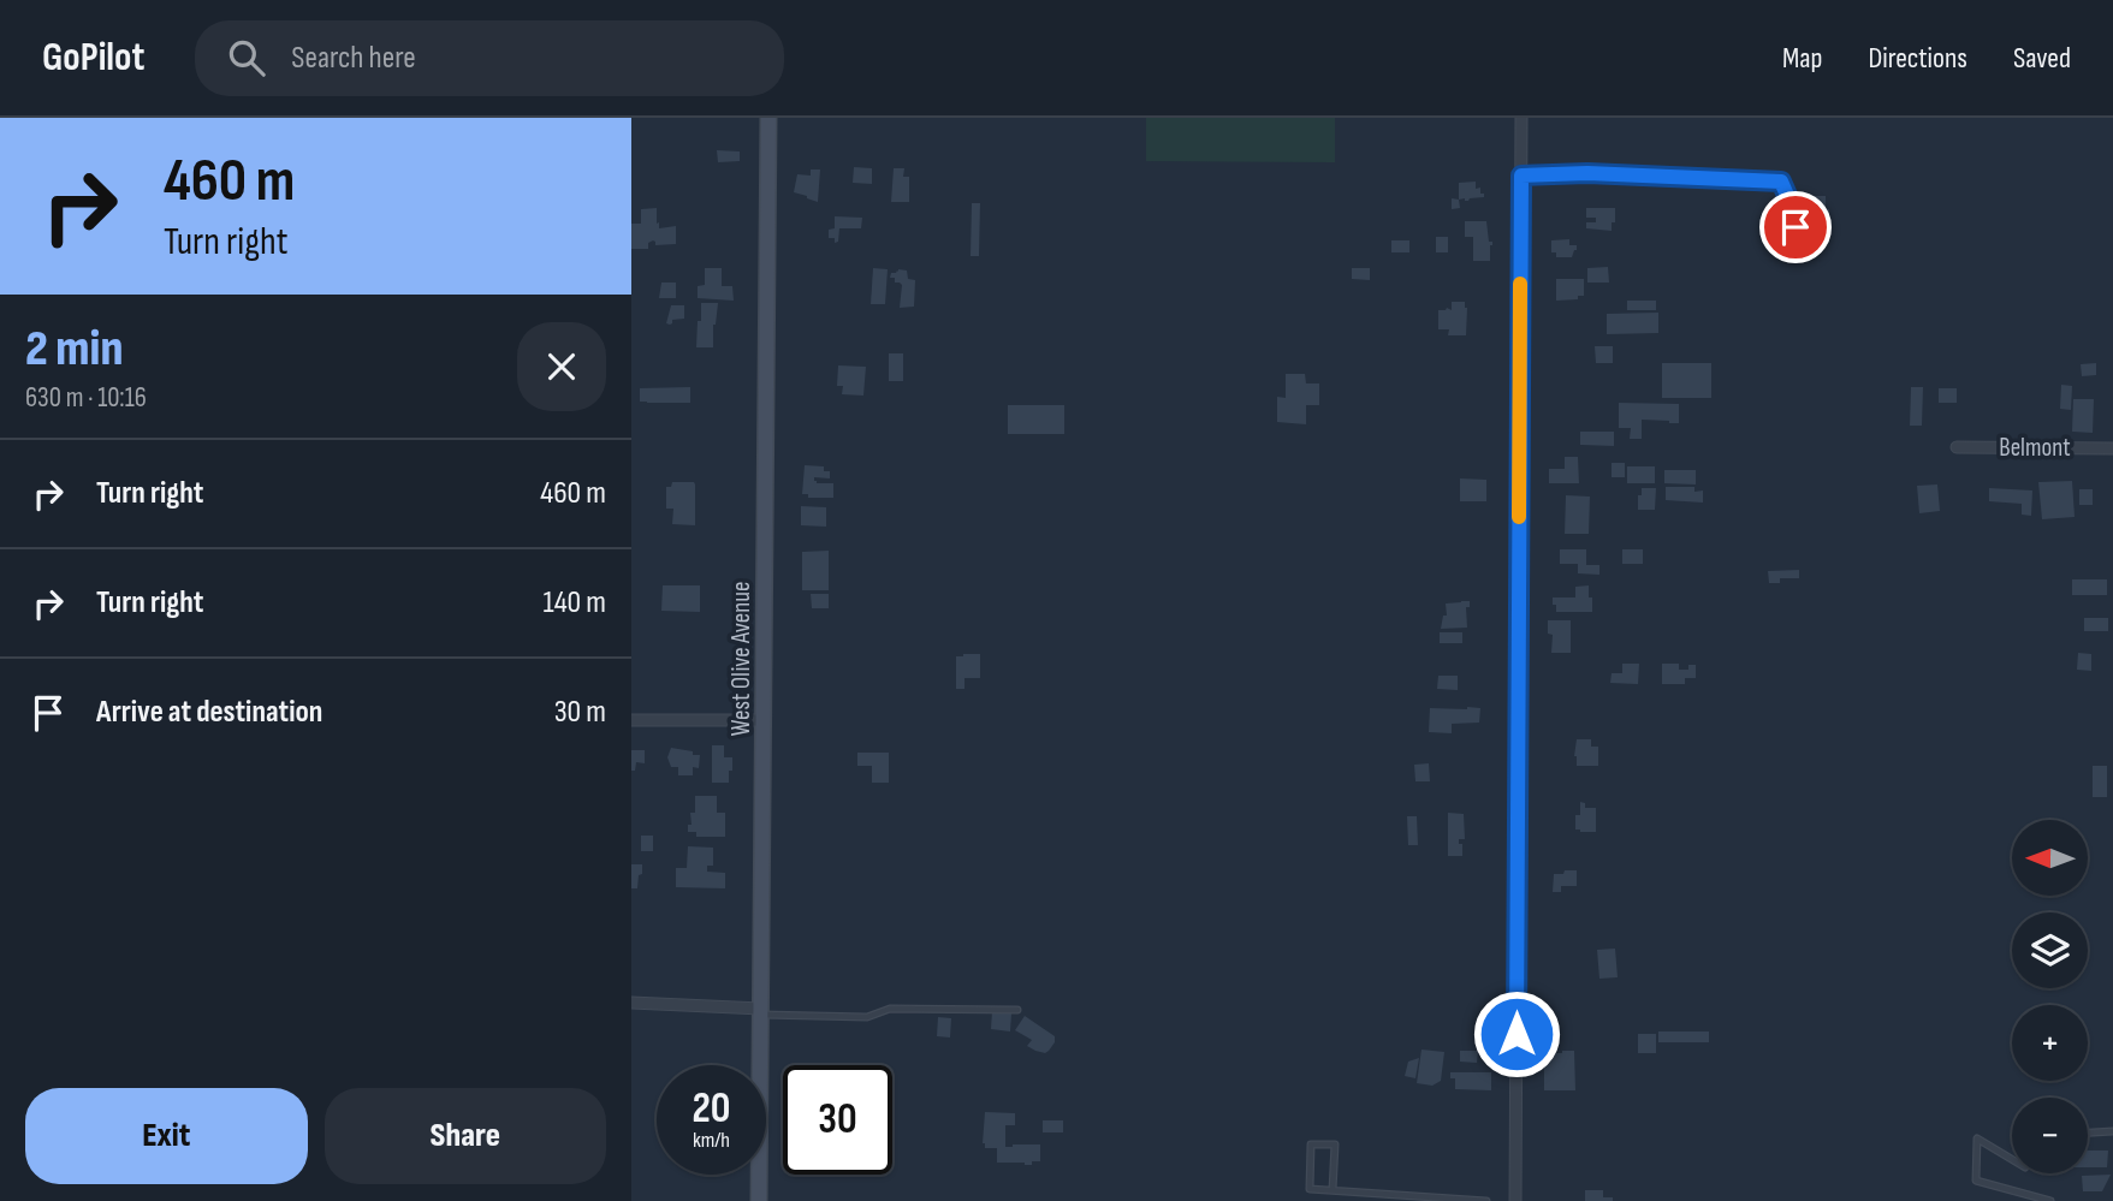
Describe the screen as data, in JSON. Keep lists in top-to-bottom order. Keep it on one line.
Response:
{"streets":{"main road":["West Olive Avenue"],"street":["Belmont"]},"north":"left","page":{"header":"GoPilot","search":"Search here","nav":["Map","Directions","Saved"],"turn":["460 m","Turn right"],"heading":["2 min","630 m · 10:16"],"list":[{"name":"Turn right","value":"460 m"},{"name":"Turn right","value":"140 m"},{"name":"Arrive at destination","value":"30 m"}],"map_buttons":["+","−"],"speed":"20 km/h","limit":"30","buttons":["Exit","Share"]}}
